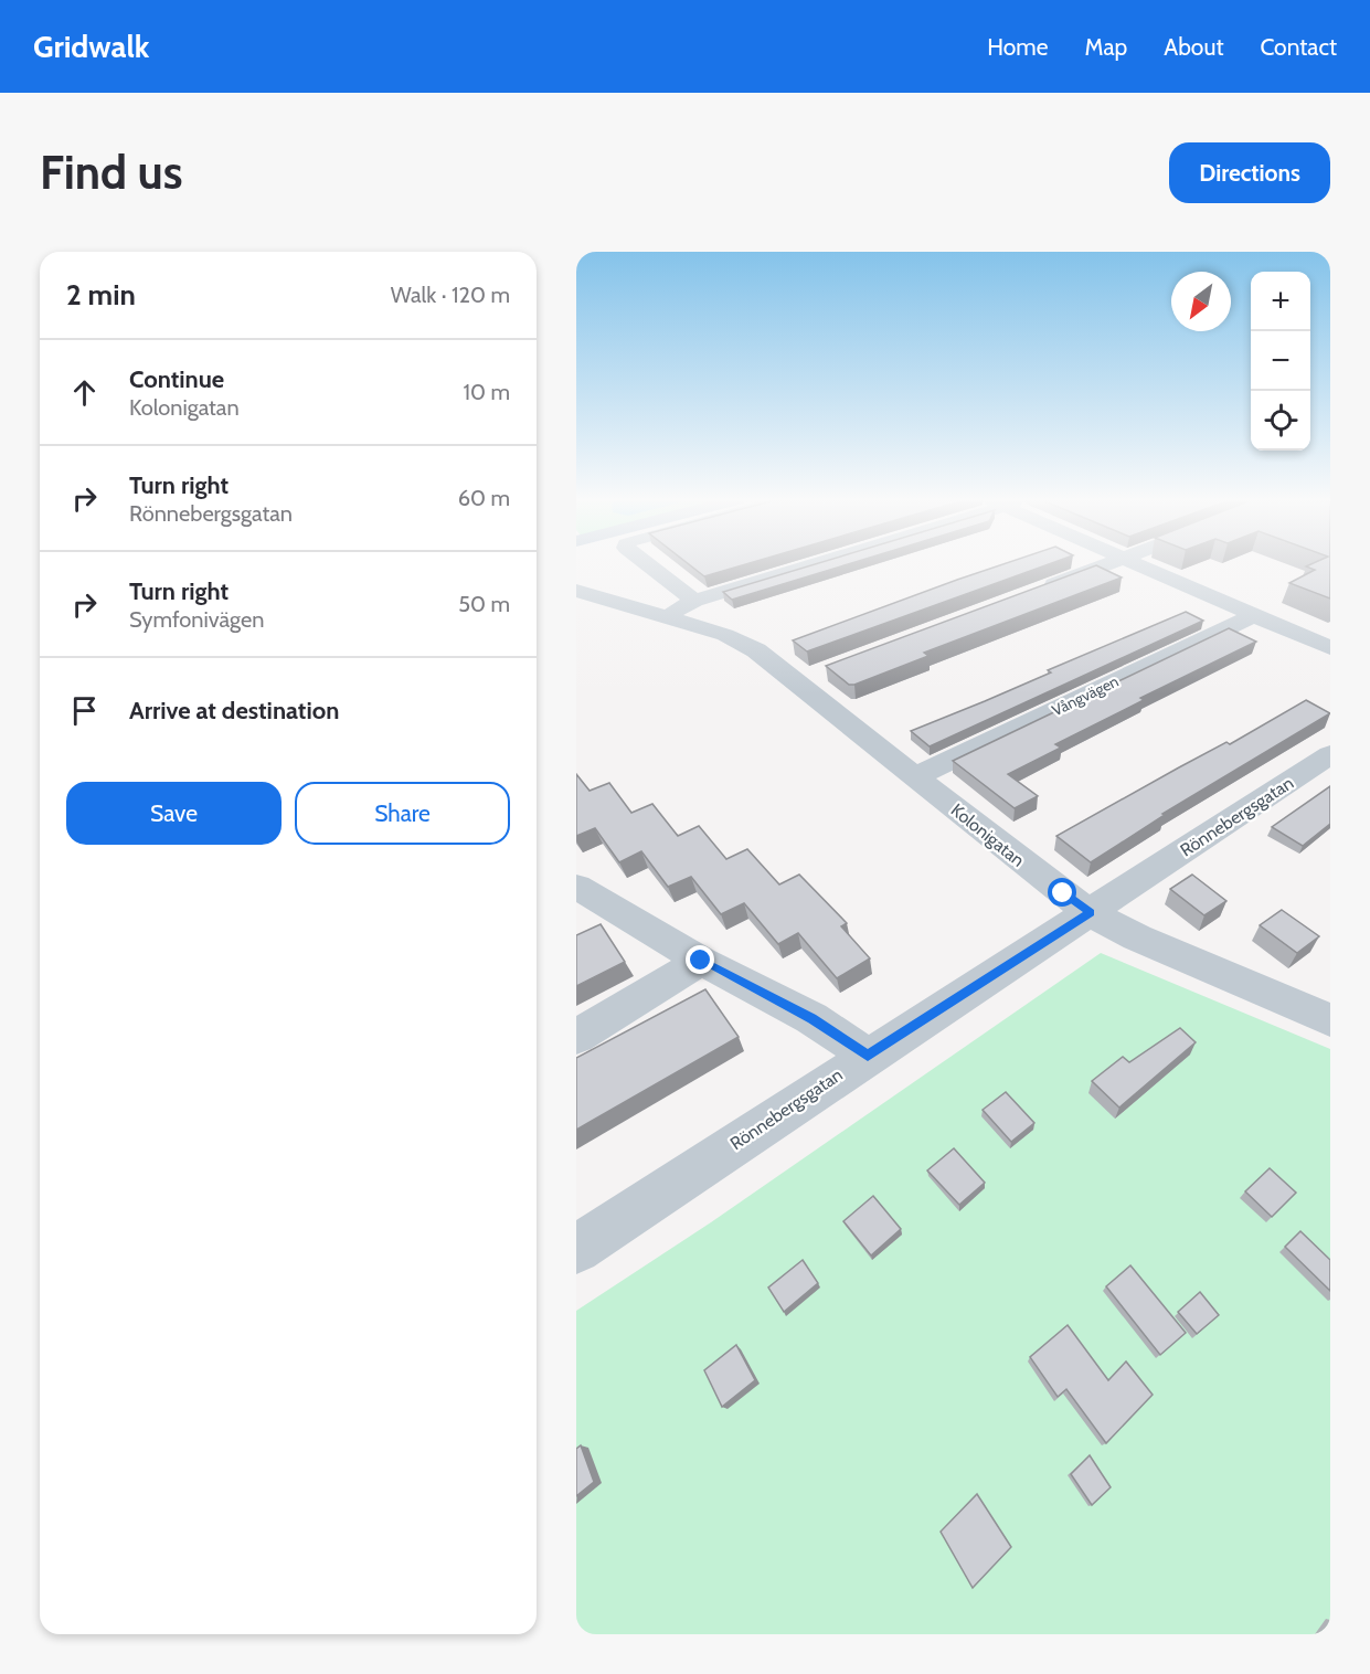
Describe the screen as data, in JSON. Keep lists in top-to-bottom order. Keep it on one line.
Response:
{"streets":{"street":["Vångvägen","Rönnebergsgatan","Kolonigatan"]},"crossings":[["Vångvägen","Kolonigatan"],["Rönnebergsgatan","Kolonigatan"]],"north":"bottom left","page":{"header":"Gridwalk","nav":["Home","Map","About","Contact"],"buttons":["Directions",["Save","Share"]],"title":"Find us","heading":["2 min","Walk · 120 m"],"map_buttons":["+","−"],"list":[["Continue","Kolonigatan","10 m"],["Turn right","Rönnebergsgatan","60 m"],["Turn right","Symfonivägen","50 m"],"Arrive at destination"]}}
